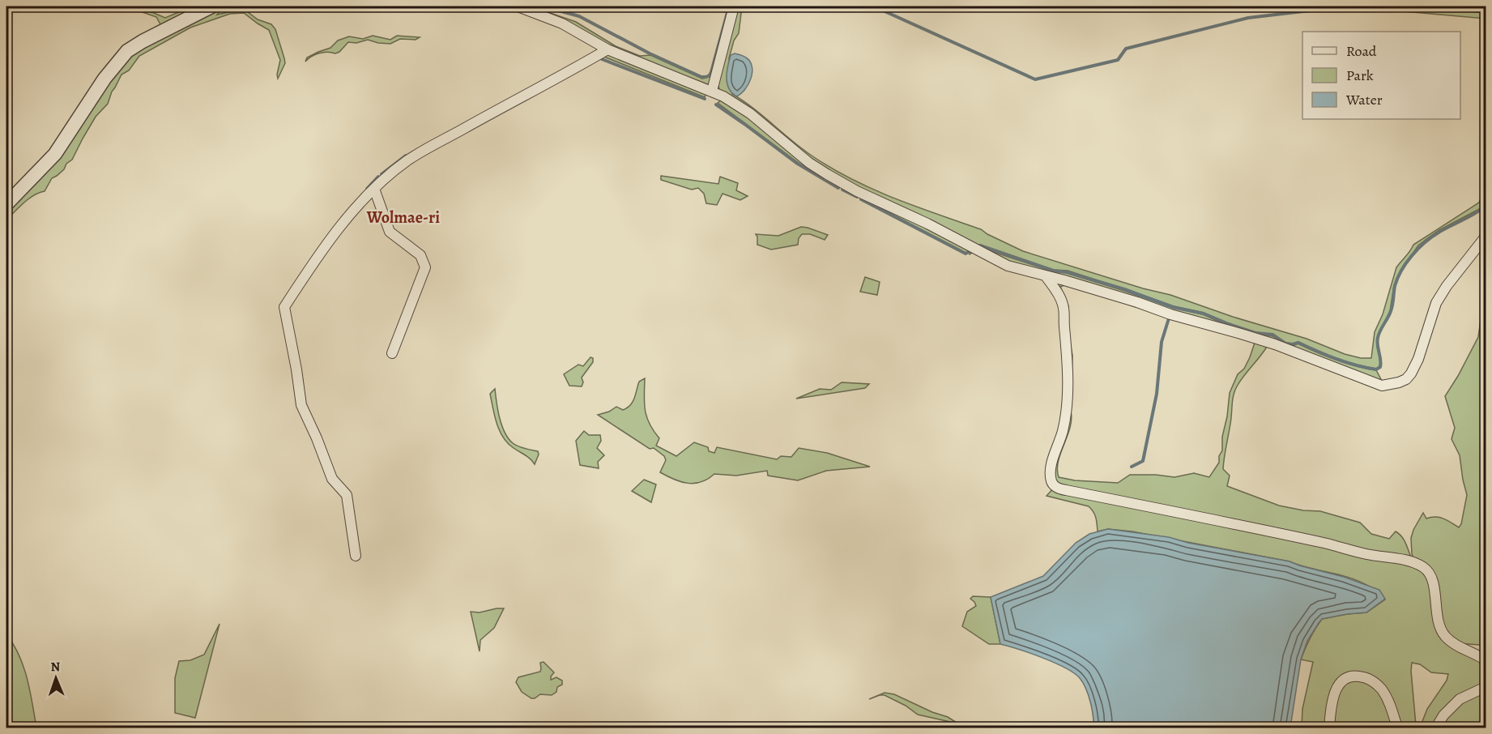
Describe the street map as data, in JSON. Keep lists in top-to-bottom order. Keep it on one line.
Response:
{"districts":["Wolmae-ri"],"legend":["Road","Park","Water"],"north":"top"}
